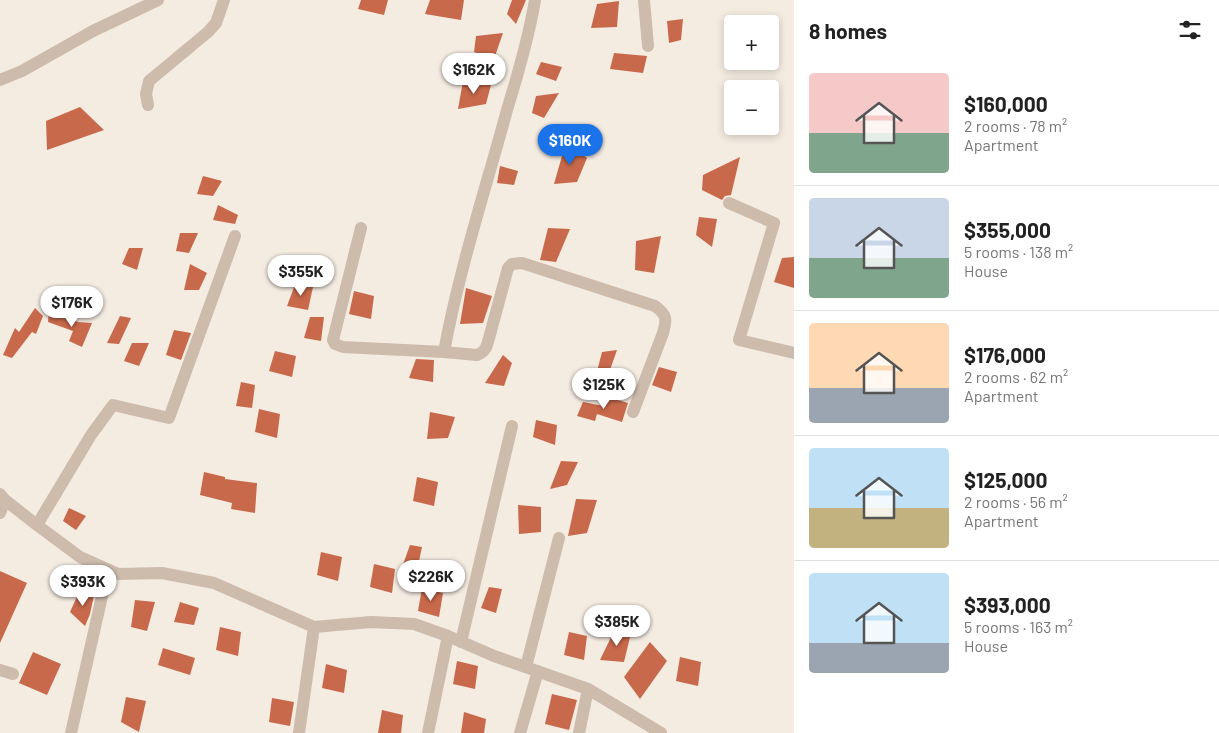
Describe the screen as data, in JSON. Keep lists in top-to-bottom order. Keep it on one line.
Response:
{"page":{"heading":"8 homes","map_buttons":["+","−"],"price":["$162K","$160K","$355K","$176K","$125K","$226K","$393K","$385K"],"list":[{"name":"$160,000","note":"2 rooms · 78 m² · Apartment"},{"name":"$355,000","note":"5 rooms · 138 m² · House"},{"name":"$176,000","note":"2 rooms · 62 m² · Apartment"},{"name":"$125,000","note":"2 rooms · 56 m² · Apartment"},{"name":"$393,000","note":"5 rooms · 163 m² · House"}]}}
